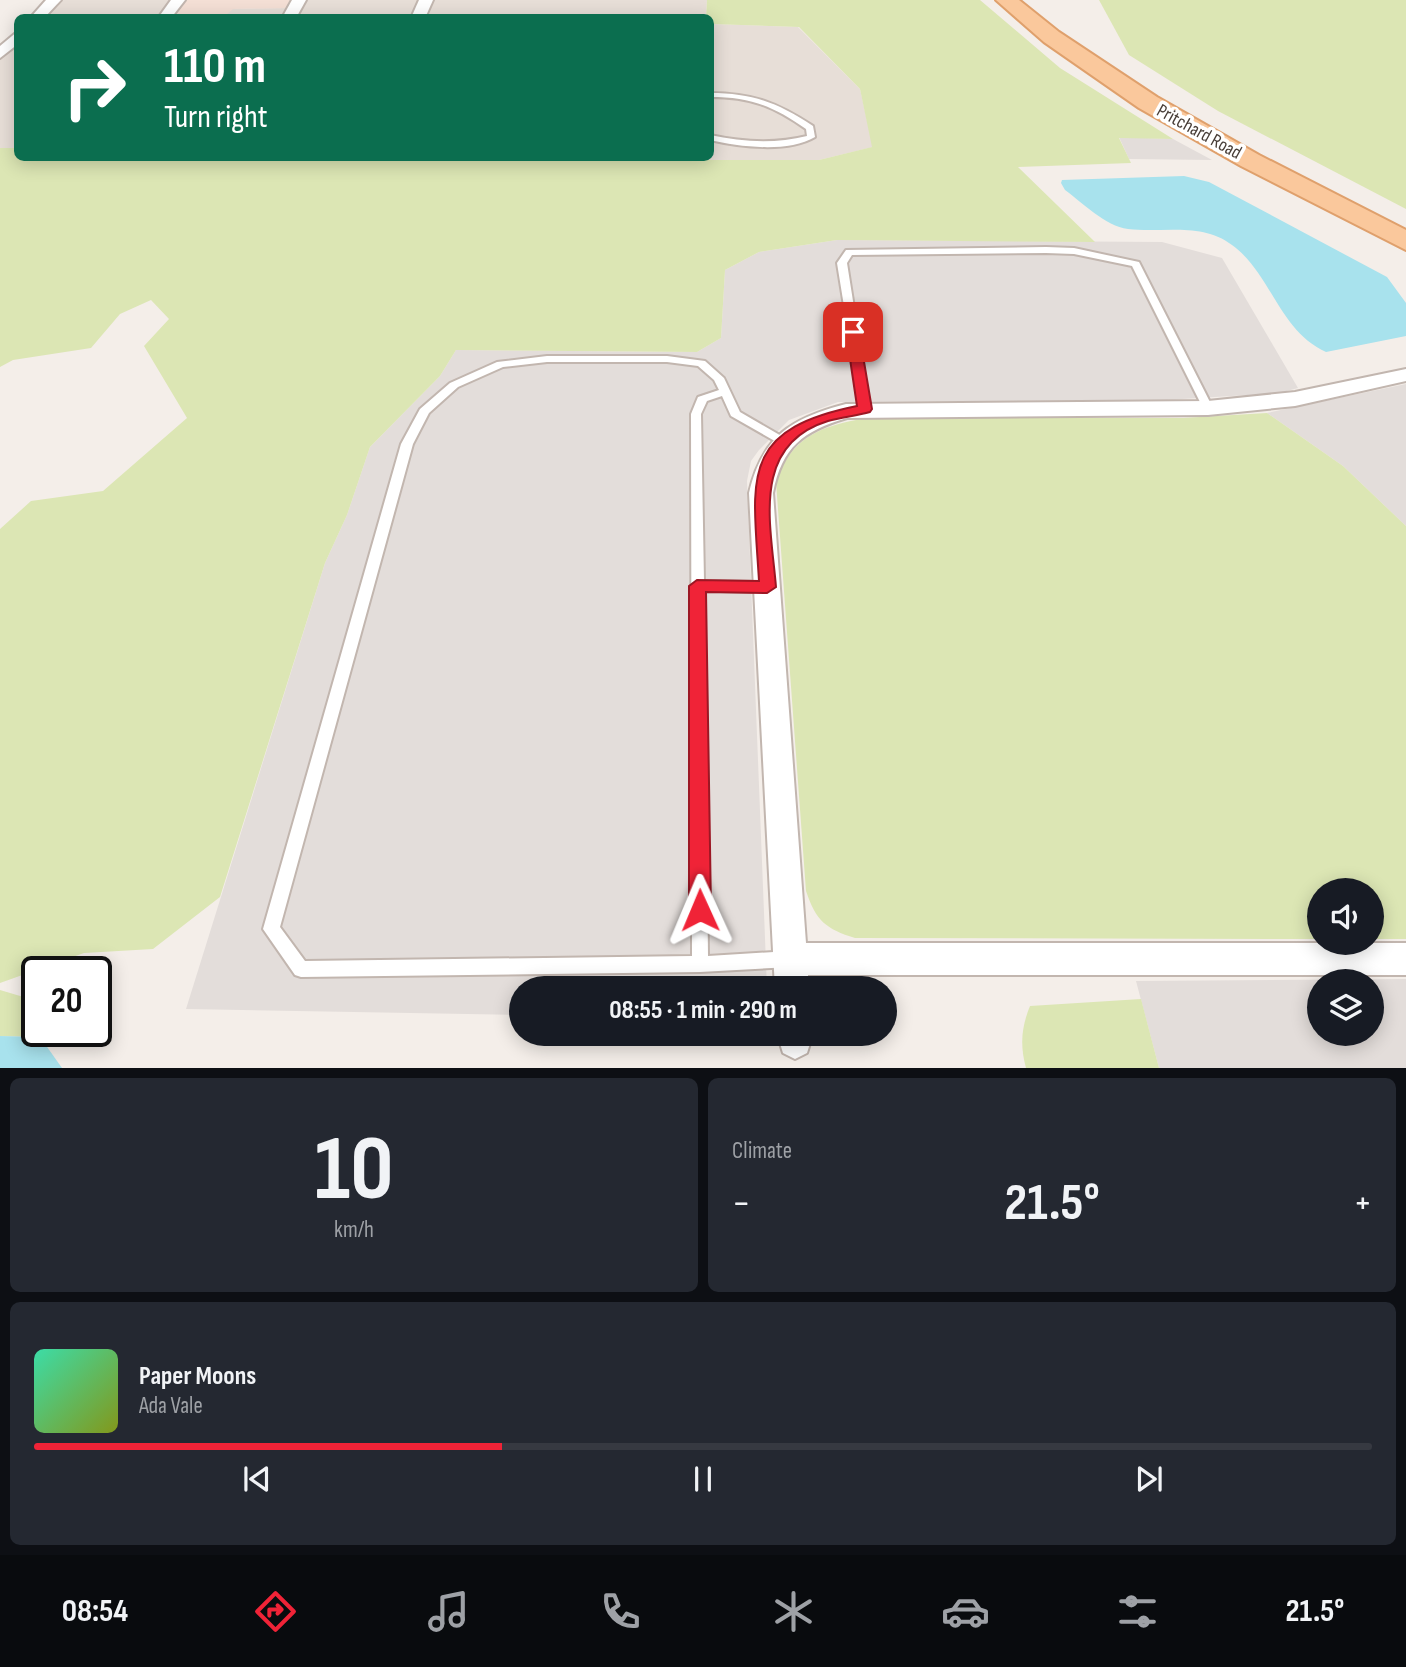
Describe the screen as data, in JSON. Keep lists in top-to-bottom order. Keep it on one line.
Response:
{"streets":{"main road":["Pritchard Road"]},"page":{"turn":["110 m","Turn right"],"limit":"20","trip":"08:55 · 1 min · 290 m","tile":[["10","km/h"],"Climate"],"heat":["−","21.5°","+"],"song":["Paper Moons","Ada Vale"],"tabs":["08:54","21.5°"]}}
